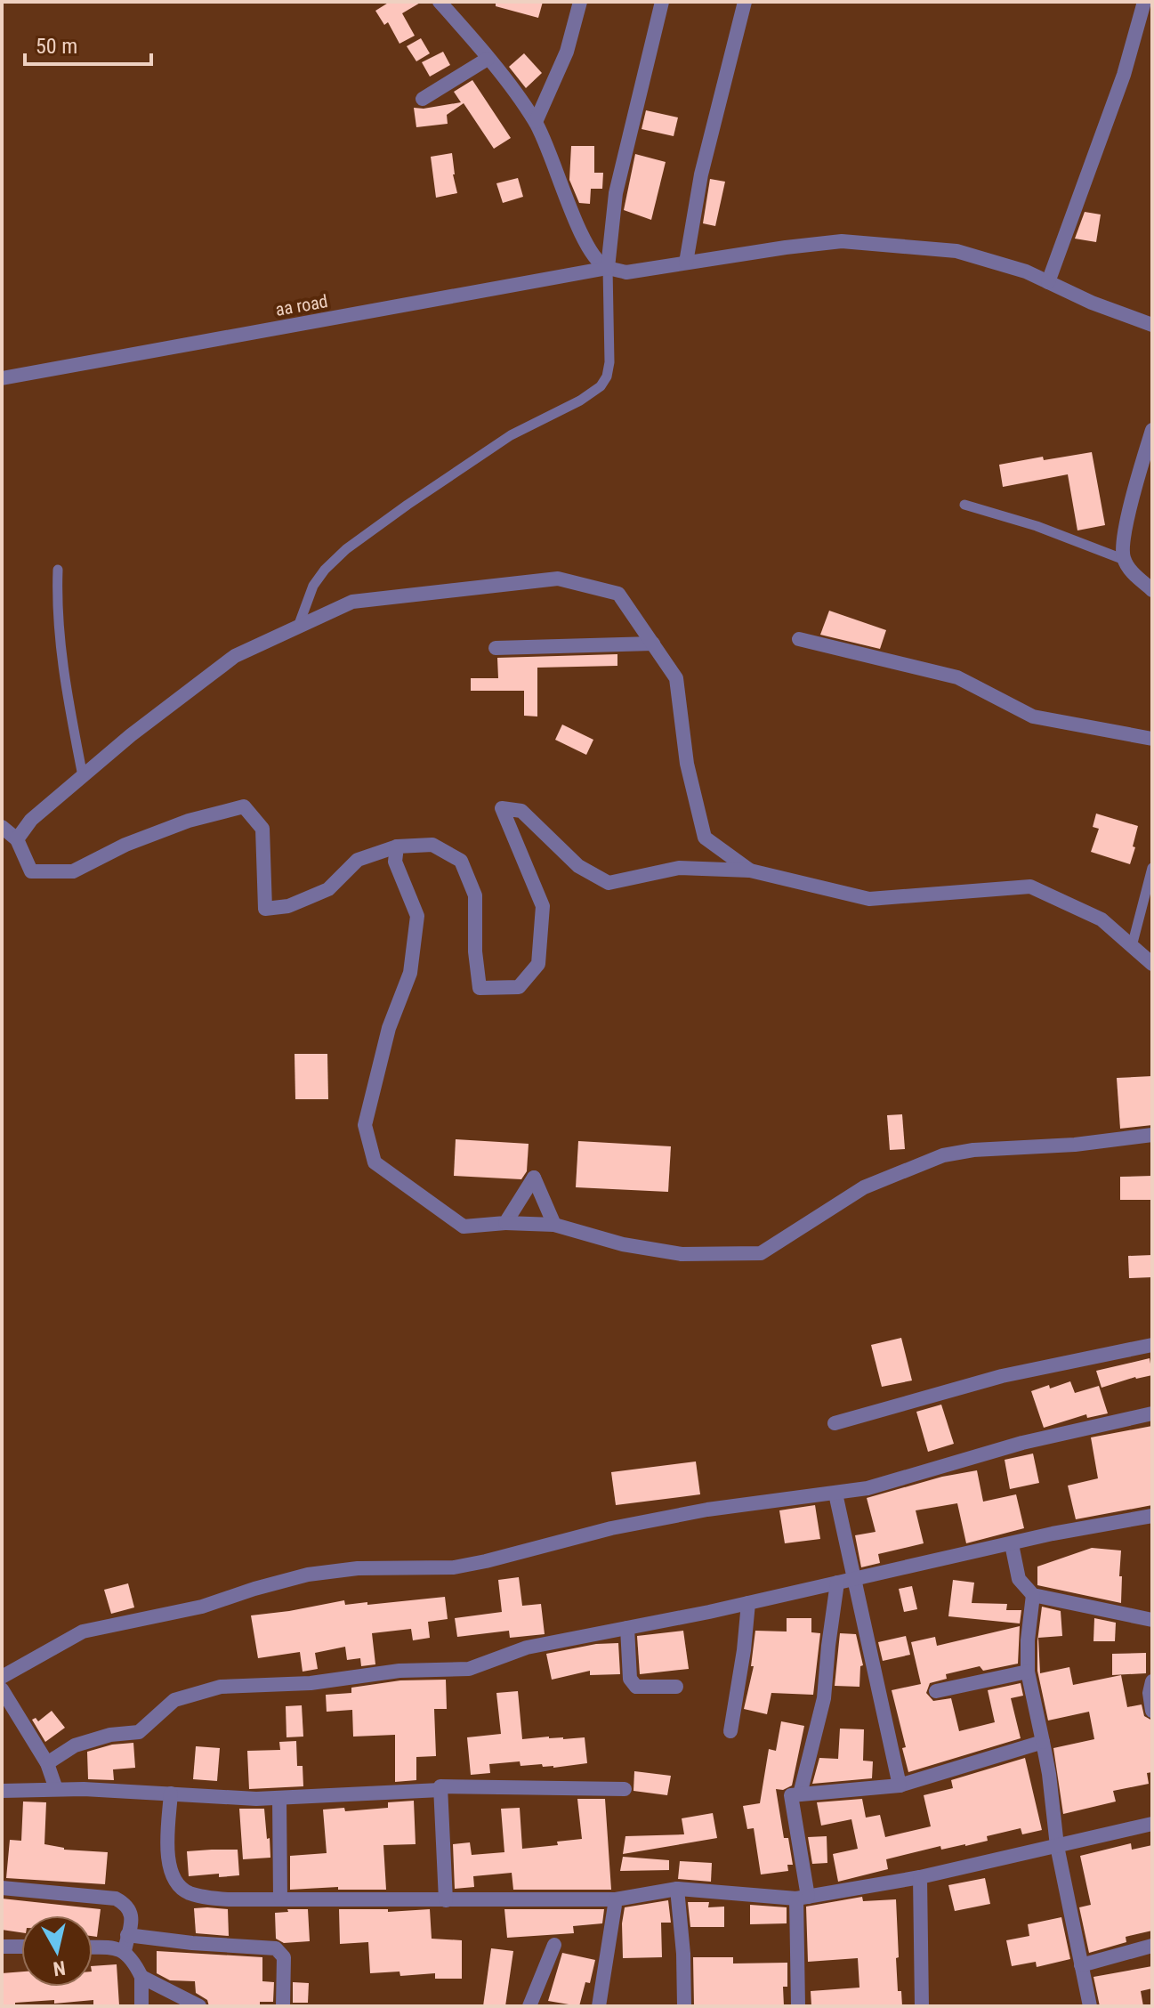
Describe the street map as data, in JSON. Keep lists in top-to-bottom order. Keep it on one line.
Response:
{"streets":{"street":["aa road"]},"scale_bar":"50 m","north":"bottom"}
